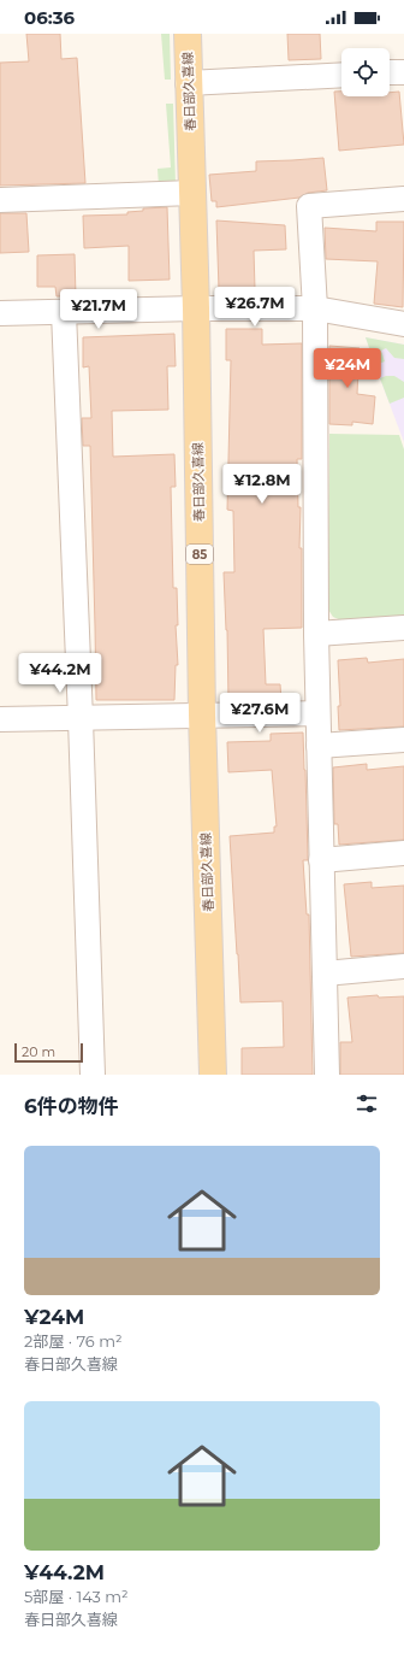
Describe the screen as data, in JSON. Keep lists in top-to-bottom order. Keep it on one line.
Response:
{"streets":{"main road":["春日部久喜線","85"]},"scale_bar":"20 m","page":{"status":"06:36","price":["¥26.7M","¥21.7M","¥24M","¥12.8M","¥44.2M","¥27.6M"],"scale":"20 m","heading":"6件の物件","list":[{"name":"¥24M","note":"2部屋 · 76 m² · 春日部久喜線"},{"name":"¥44.2M","note":"5部屋 · 143 m² · 春日部久喜線"}]}}
